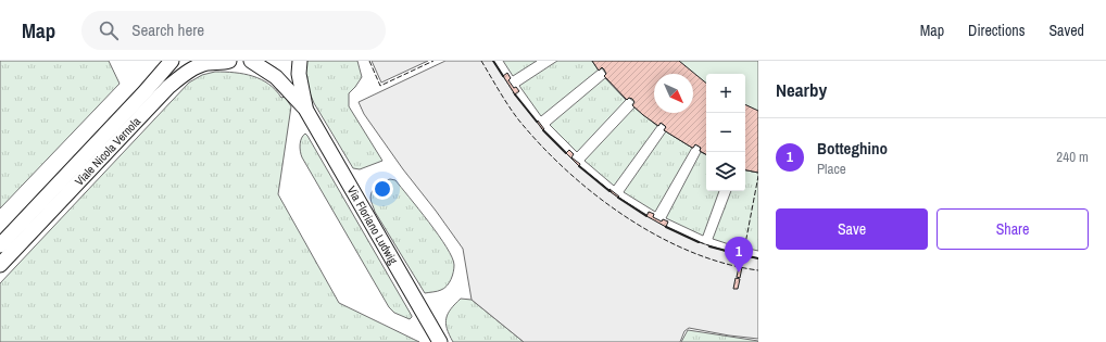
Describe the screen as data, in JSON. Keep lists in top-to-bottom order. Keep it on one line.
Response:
{"streets":{"main road":["Viale Nicola Vernola","Via Floriano Ludwig"]},"north":"bottom right","page":{"header":"Map","search":"Search here","nav":["Map","Directions","Saved"],"heading":"Nearby","map_buttons":["+","−"],"list":[{"mark":"1","name":"Botteghino","note":"Place","value":"240 m"}],"buttons":["Save","Share"],"pins":"1"}}
